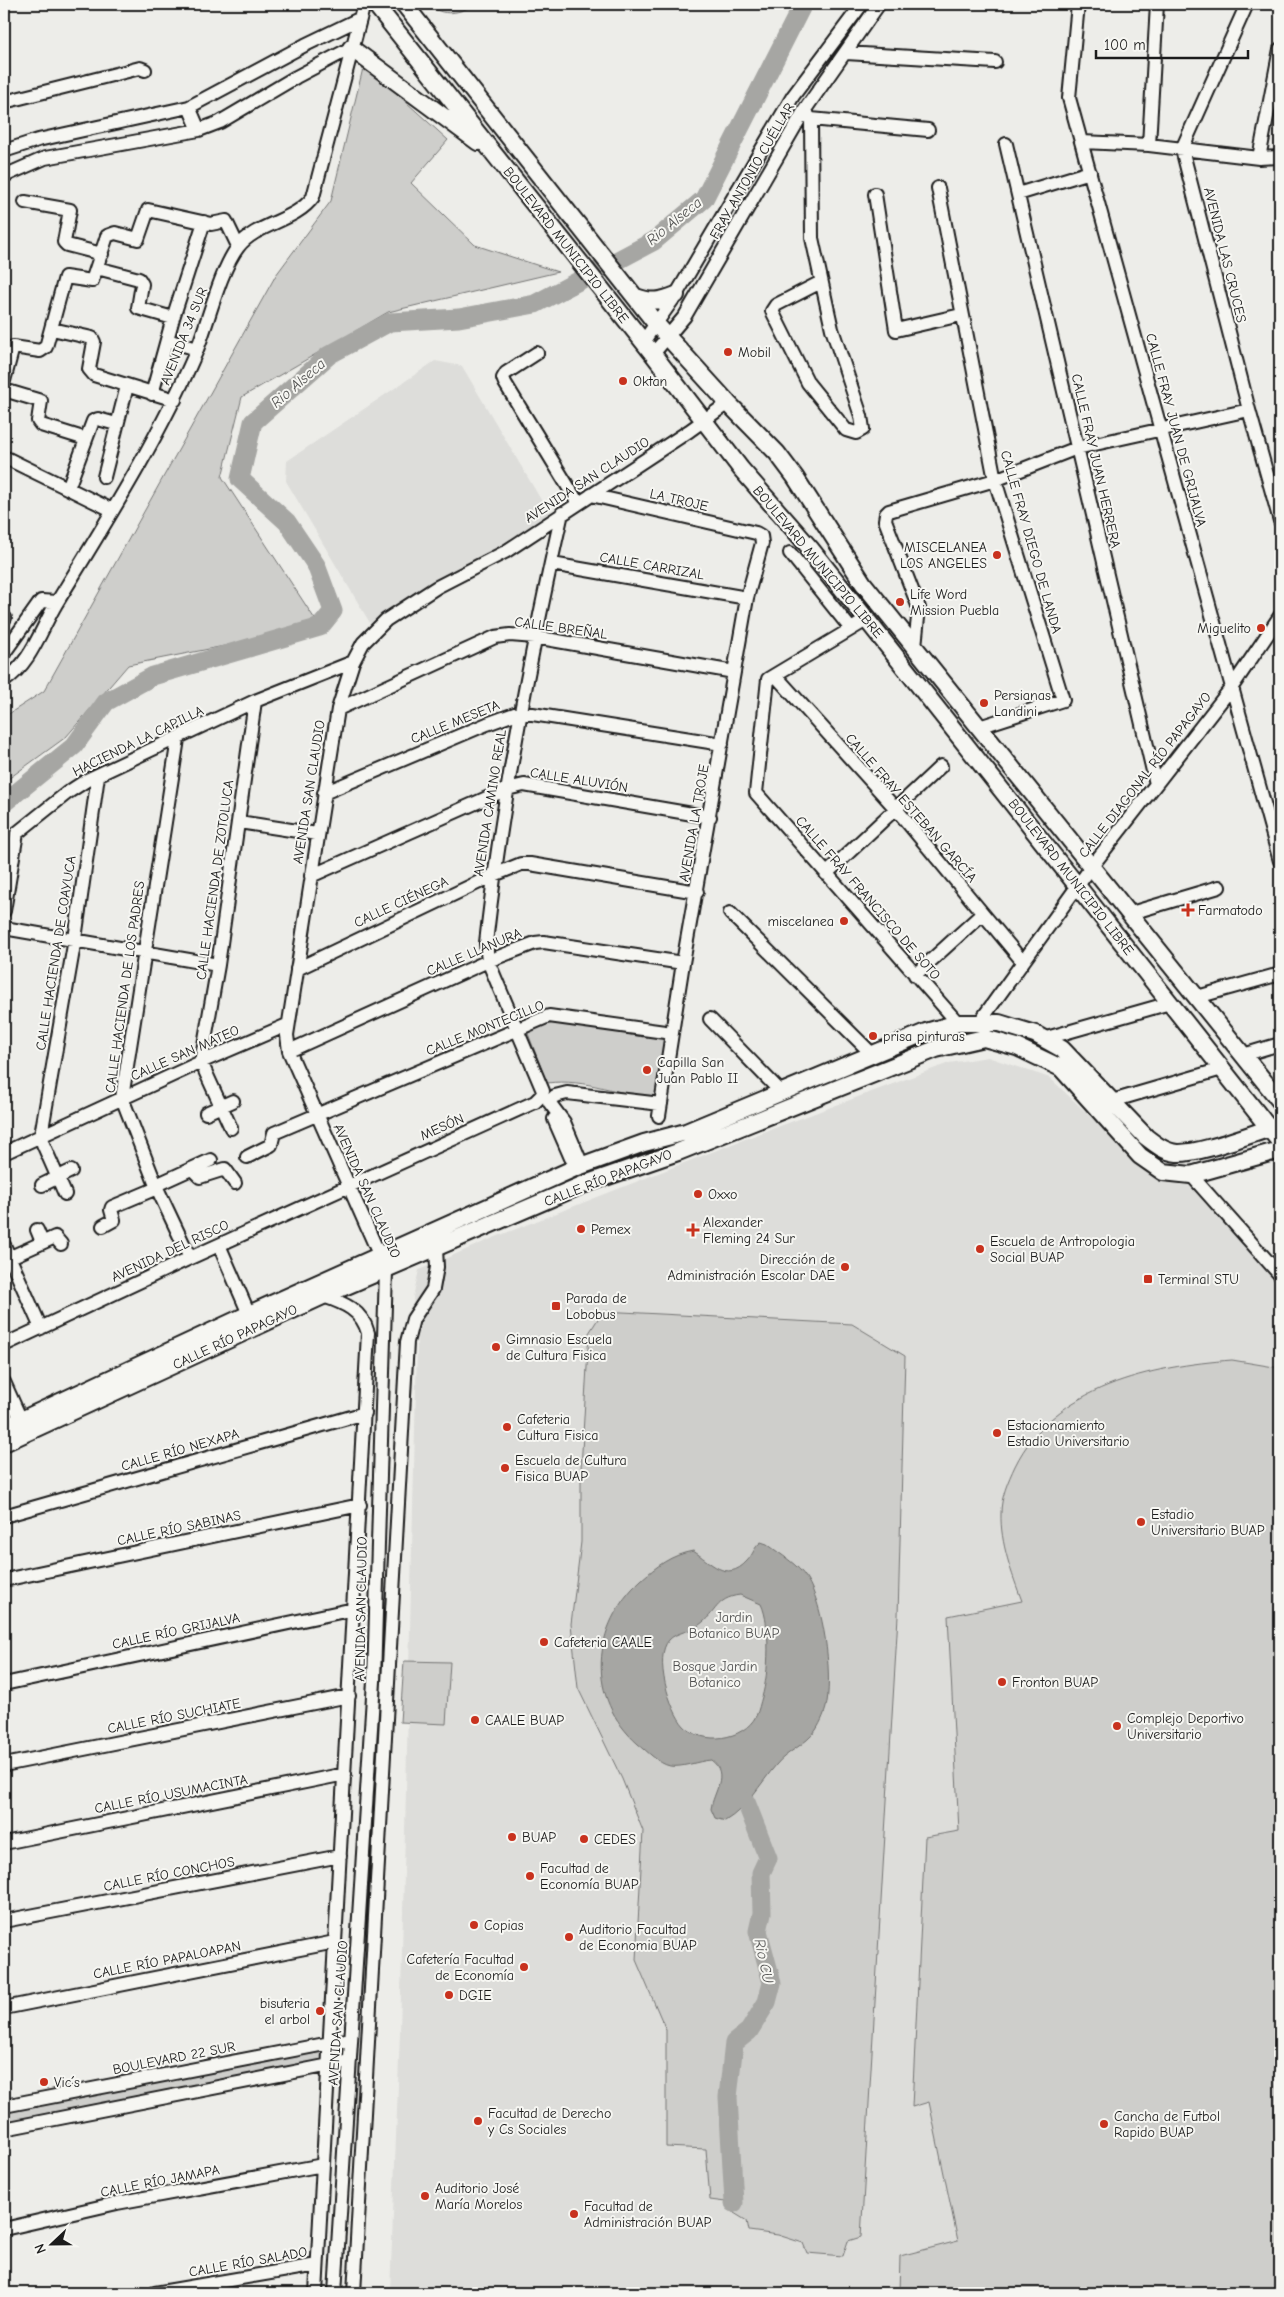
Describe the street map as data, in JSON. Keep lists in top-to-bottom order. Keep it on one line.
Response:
{"streets":{"main road":["BOULEVARD MUNICIPIO LIBRE","CALLE RÍO PAPAGAYO"],"street":["FRAY ANTONIO CUÉLLAR","AVENIDA LAS CRUCES","AVENIDA 34 SUR","CALLE FRAY JUAN DE GRIJALVA","CALLE FRAY JUAN HERRERA","AVENIDA SAN CLAUDIO","LA TROJE","CALLE FRAY DIEGO DE LANDA","CALLE CARRIZAL","CALLE BREÑAL","CALLE MESETA","HACIENDA LA CAPILLA","CALLE DIAGONAL RÍO PAPAGAYO","CALLE ALUVIÓN","AVENIDA CAMINO REAL","CALLE FRAY ESTEBAN GARCÍA","AVENIDA LA TROJE","CALLE HACIENDA DE ZOTOLUCA","CALLE FRAY FRANCISCO DE SOTO","CALLE CIÉNEGA","CALLE LLANURA","CALLE HACIENDA DE COAYUCA","CALLE HACIENDA DE LOS PADRES","CALLE MONTECILLO","CALLE SAN MATEO","MESÓN","AVENIDA DEL RISCO","CALLE RÍO NEXAPA","CALLE RÍO SABINAS","CALLE RÍO GRIJALVA","CALLE RÍO SUCHIATE","CALLE RÍO USUMACINTA","CALLE RÍO CONCHOS","CALLE RÍO PAPALOAPAN","BOULEVARD 22 SUR","CALLE RÍO JAMAPA","CALLE RÍO SALADO"]},"crossings":[["FRAY ANTONIO CUÉLLAR","BOULEVARD MUNICIPIO LIBRE"],["BOULEVARD MUNICIPIO LIBRE","AVENIDA SAN CLAUDIO"],["BOULEVARD MUNICIPIO LIBRE","CALLE FRAY DIEGO DE LANDA"],["BOULEVARD MUNICIPIO LIBRE","CALLE DIAGONAL RÍO PAPAGAYO"],["BOULEVARD MUNICIPIO LIBRE","CALLE RÍO PAPAGAYO"],["CALLE FRAY JUAN DE GRIJALVA","CALLE DIAGONAL RÍO PAPAGAYO"],["CALLE FRAY JUAN HERRERA","CALLE DIAGONAL RÍO PAPAGAYO"],["AVENIDA SAN CLAUDIO","LA TROJE"],["AVENIDA SAN CLAUDIO","CALLE BREÑAL"],["AVENIDA SAN CLAUDIO","CALLE MESETA"],["AVENIDA SAN CLAUDIO","HACIENDA LA CAPILLA"],["AVENIDA SAN CLAUDIO","CALLE ALUVIÓN"],["AVENIDA SAN CLAUDIO","AVENIDA CAMINO REAL"],["AVENIDA SAN CLAUDIO","CALLE CIÉNEGA"],["AVENIDA SAN CLAUDIO","CALLE LLANURA"],["AVENIDA SAN CLAUDIO","CALLE MONTECILLO"],["AVENIDA SAN CLAUDIO","CALLE SAN MATEO"],["AVENIDA SAN CLAUDIO","MESÓN"],["AVENIDA SAN CLAUDIO","CALLE RÍO PAPAGAYO"],["AVENIDA SAN CLAUDIO","AVENIDA DEL RISCO"],["AVENIDA SAN CLAUDIO","CALLE RÍO NEXAPA"],["AVENIDA SAN CLAUDIO","CALLE RÍO SABINAS"],["AVENIDA SAN CLAUDIO","CALLE RÍO GRIJALVA"],["AVENIDA SAN CLAUDIO","CALLE RÍO SUCHIATE"],["AVENIDA SAN CLAUDIO","CALLE RÍO USUMACINTA"],["AVENIDA SAN CLAUDIO","CALLE RÍO CONCHOS"],["AVENIDA SAN CLAUDIO","CALLE RÍO PAPALOAPAN"],["AVENIDA SAN CLAUDIO","BOULEVARD 22 SUR"],["AVENIDA SAN CLAUDIO","CALLE RÍO JAMAPA"],["AVENIDA SAN CLAUDIO","CALLE RÍO SALADO"],["LA TROJE","AVENIDA LA TROJE"],["CALLE CARRIZAL","AVENIDA CAMINO REAL"],["CALLE CARRIZAL","AVENIDA LA TROJE"],["CALLE BREÑAL","AVENIDA CAMINO REAL"],["CALLE BREÑAL","AVENIDA LA TROJE"],["CALLE MESETA","AVENIDA CAMINO REAL"],["CALLE MESETA","AVENIDA LA TROJE"],["HACIENDA LA CAPILLA","CALLE HACIENDA DE ZOTOLUCA"],["HACIENDA LA CAPILLA","CALLE HACIENDA DE COAYUCA"],["HACIENDA LA CAPILLA","CALLE HACIENDA DE LOS PADRES"],["CALLE DIAGONAL RÍO PAPAGAYO","CALLE FRAY ESTEBAN GARCÍA"],["CALLE DIAGONAL RÍO PAPAGAYO","CALLE RÍO PAPAGAYO"],["CALLE ALUVIÓN","AVENIDA CAMINO REAL"],["CALLE ALUVIÓN","AVENIDA LA TROJE"],["AVENIDA CAMINO REAL","CALLE CIÉNEGA"],["AVENIDA CAMINO REAL","CALLE LLANURA"],["AVENIDA CAMINO REAL","CALLE MONTECILLO"],["AVENIDA CAMINO REAL","MESÓN"],["CALLE FRAY ESTEBAN GARCÍA","CALLE FRAY FRANCISCO DE SOTO"],["AVENIDA LA TROJE","CALLE CIÉNEGA"],["AVENIDA LA TROJE","CALLE LLANURA"],["AVENIDA LA TROJE","CALLE MONTECILLO"],["AVENIDA LA TROJE","CALLE RÍO PAPAGAYO"],["CALLE HACIENDA DE ZOTOLUCA","CALLE SAN MATEO"],["CALLE FRAY FRANCISCO DE SOTO","CALLE RÍO PAPAGAYO"],["CALLE HACIENDA DE COAYUCA","CALLE SAN MATEO"],["CALLE HACIENDA DE LOS PADRES","CALLE SAN MATEO"],["CALLE HACIENDA DE LOS PADRES","AVENIDA DEL RISCO"],["MESÓN","AVENIDA DEL RISCO"]],"water":["Rio Alseca","Rio CU"],"parks":["Jardin Botanico BUAP","Bosque Jardin Botanico"],"places":{"other":["Mobil","Oktan","MISCELANEA LOS ANGELES","Life Word Mission Puebla","Miguelito","Persianas Landini","miscelanea","prisa pinturas","Capilla San Juan Pablo II","Oxxo","Pemex","Escuela de Antropologia Social BUAP","Dirección de Administración Escolar DAE","Gimnasio Escuela de Cultura Fisica","Cafeteria Cultura Fisica","Estacionamiento Estadio Universitario","Escuela de Cultura Fisica BUAP","Estadio Universitario BUAP","Cafeteria CAALE","Fronton BUAP","CAALE BUAP","Complejo Deportivo Universitario","BUAP","CEDES","Facultad de Economía BUAP","Copias","Auditorio Facultad de Economia BUAP","Cafetería Facultad de Economía","DGIE","bisuteria el arbol","Vic´s","Facultad de Derecho y Cs Sociales","Cancha de Futbol Rapido BUAP","Auditorio José María Morelos","Facultad de Administración BUAP"],"health":["Farmatodo","Alexander Fleming 24 Sur"],"transit":["Terminal STU","Parada de Lobobus"]},"scale_bar":"100 m","north":"left"}
